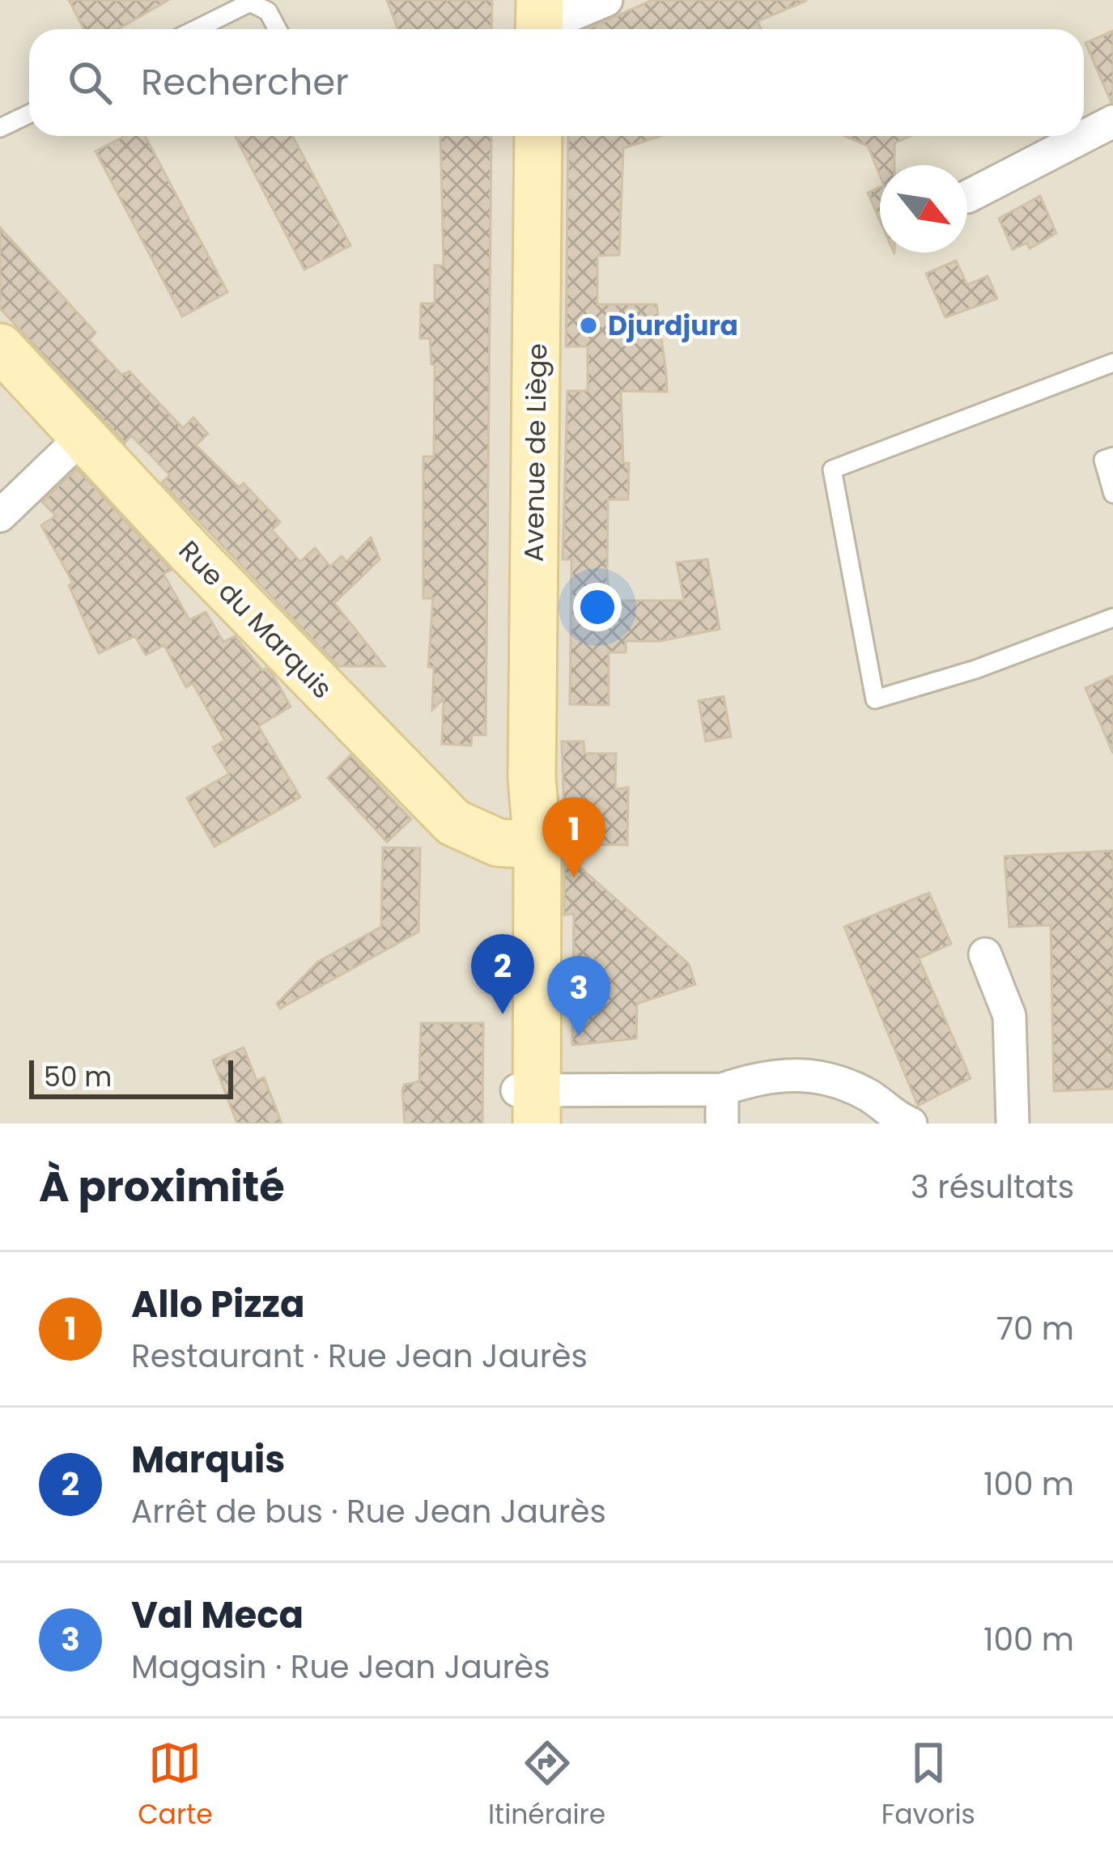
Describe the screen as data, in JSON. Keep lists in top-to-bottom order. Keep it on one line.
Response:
{"streets":{"main road":["Avenue de Liège","Rue du Marquis"]},"crossings":[["Avenue de Liège","Rue du Marquis"]],"places":["Djurdjura"],"scale_bar":"50 m","north":"bottom right","page":{"search":"Rechercher","pins":["1","2","3"],"scale":"50 m","heading":["À proximité","3 résultats"],"list":[{"mark":"1","name":"Allo Pizza","note":"Restaurant · Rue Jean Jaurès","value":"70 m"},{"mark":"2","name":"Marquis","note":"Arrêt de bus · Rue Jean Jaurès","value":"100 m"},{"mark":"3","name":"Val Meca","note":"Magasin · Rue Jean Jaurès","value":"100 m"}],"nav":["Carte","Itinéraire","Favoris"]}}
